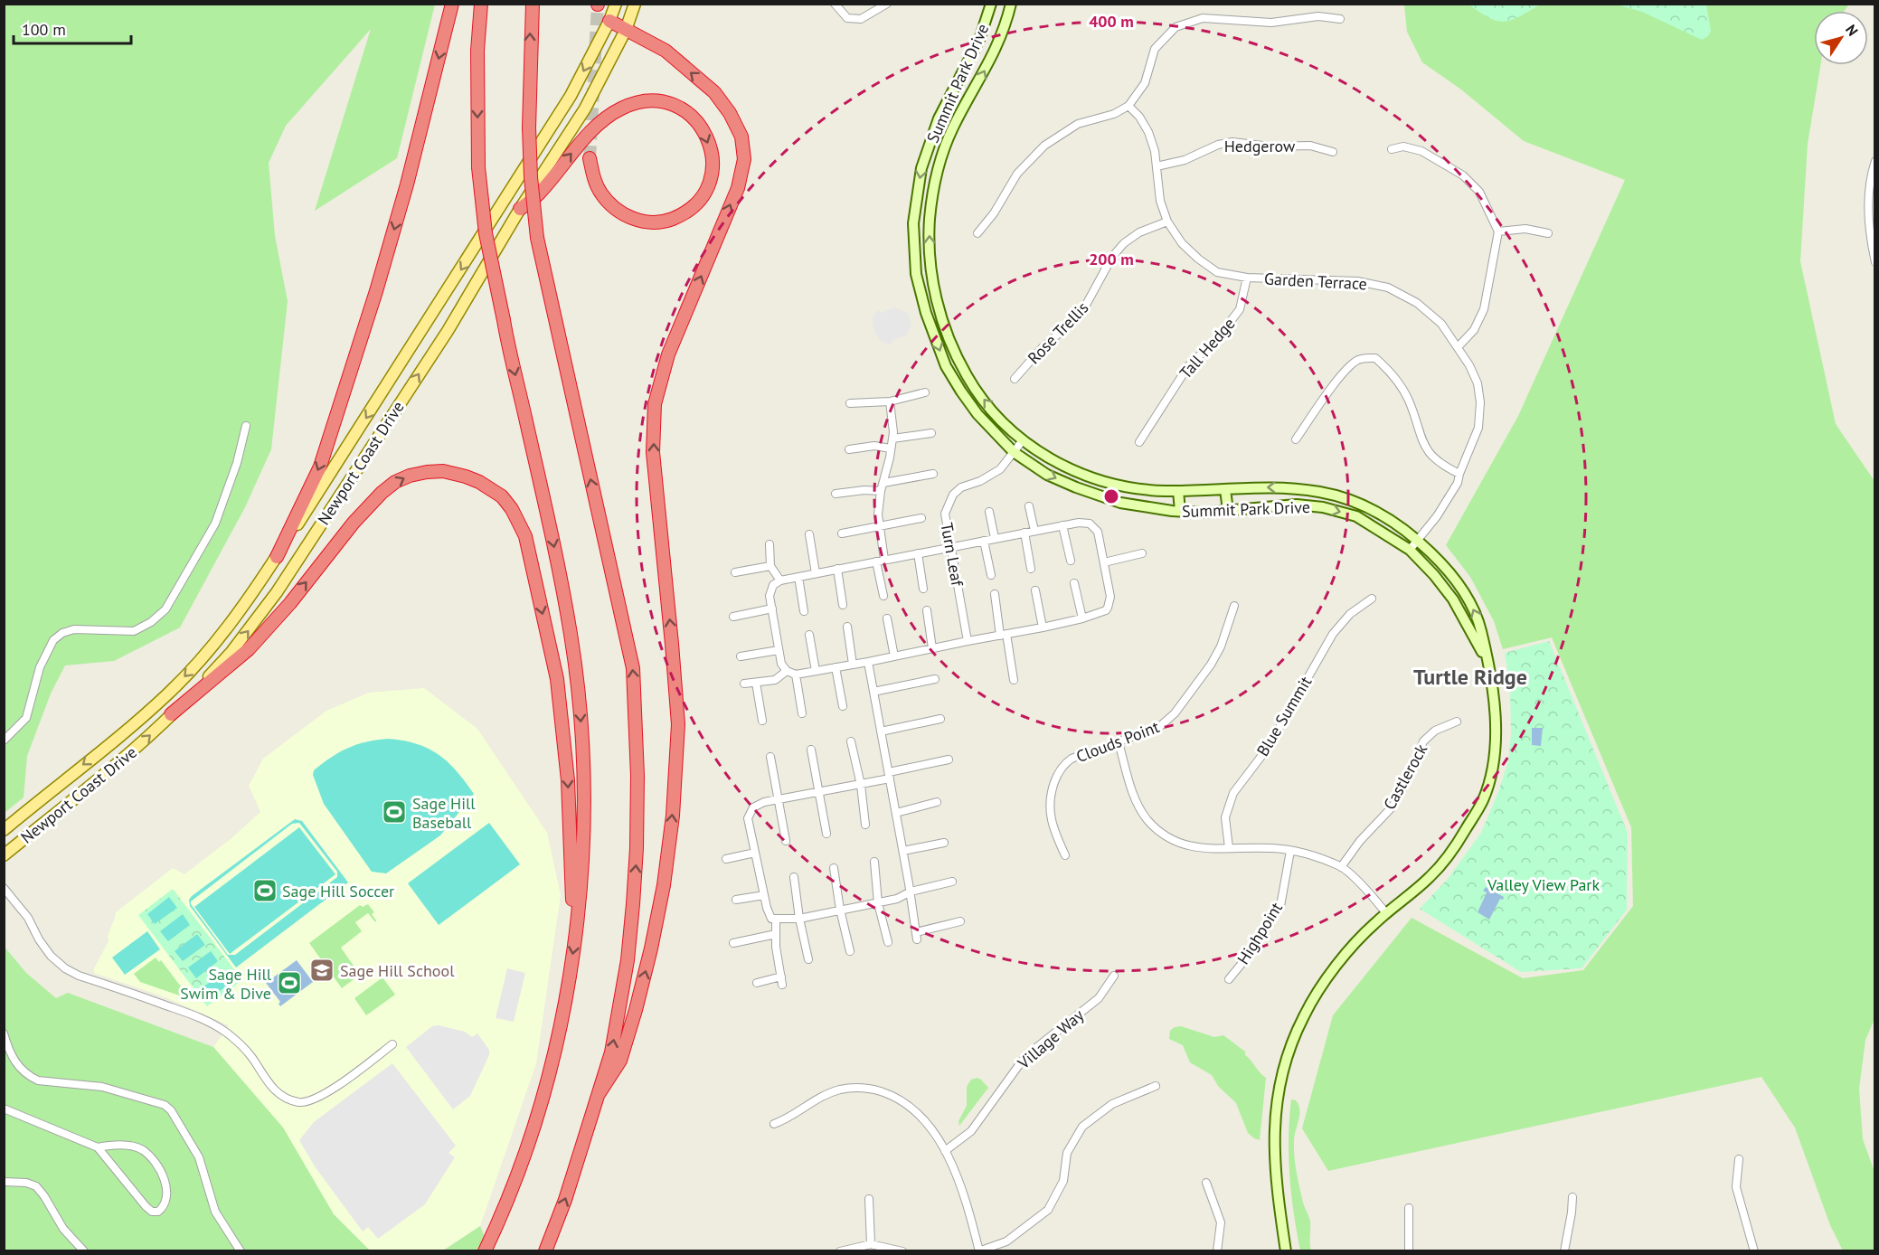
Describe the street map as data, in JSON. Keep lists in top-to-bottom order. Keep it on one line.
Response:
{"streets":{"main road":["Newport Coast Drive"],"street":["Summit Park Drive","Hedgerow","Garden Terrace","Rose Trellis","Tall Hedge","Turn Leaf","Blue Summit","Clouds Point","Castlerock","Highpoint","Village Way"]},"crossings":[["Summit Park Drive","Garden Terrace"],["Summit Park Drive","Turn Leaf"],["Hedgerow","Garden Terrace"],["Garden Terrace","Rose Trellis"],["Garden Terrace","Tall Hedge"]],"districts":["Turtle Ridge"],"parks":["Valley View Park"],"places":{"sports":["Sage Hill Baseball","Sage Hill Soccer","Sage Hill Swim & Dive"],"school or university":["Sage Hill School"]},"scale_bar":"100 m","north":"top right","rings":["400 m","200 m"]}
